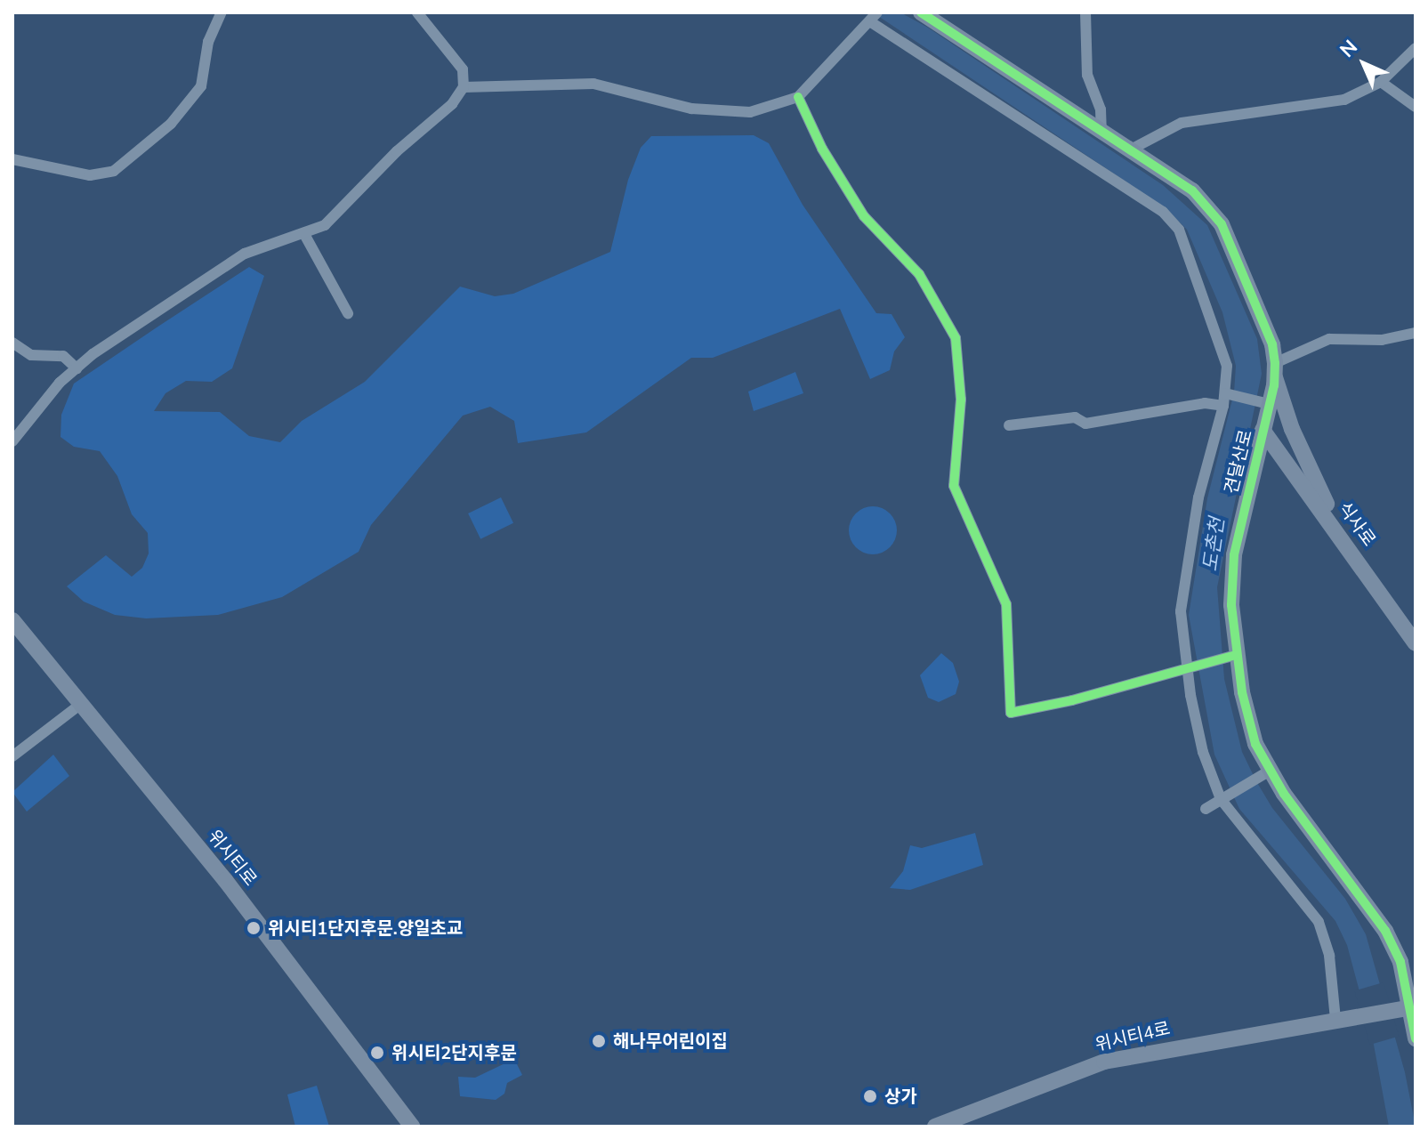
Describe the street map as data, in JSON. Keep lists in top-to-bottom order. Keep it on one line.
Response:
{"streets":{"street":["견달산로","식사로","위시티로","위시티4로"]},"crossings":[["견달산로","식사로"],["견달산로","위시티4로"]],"water":["도촌천"],"places":["위시티1단지후문.양일초교","해나무어린이집","위시티2단지후문","상가"],"north":"top left"}
